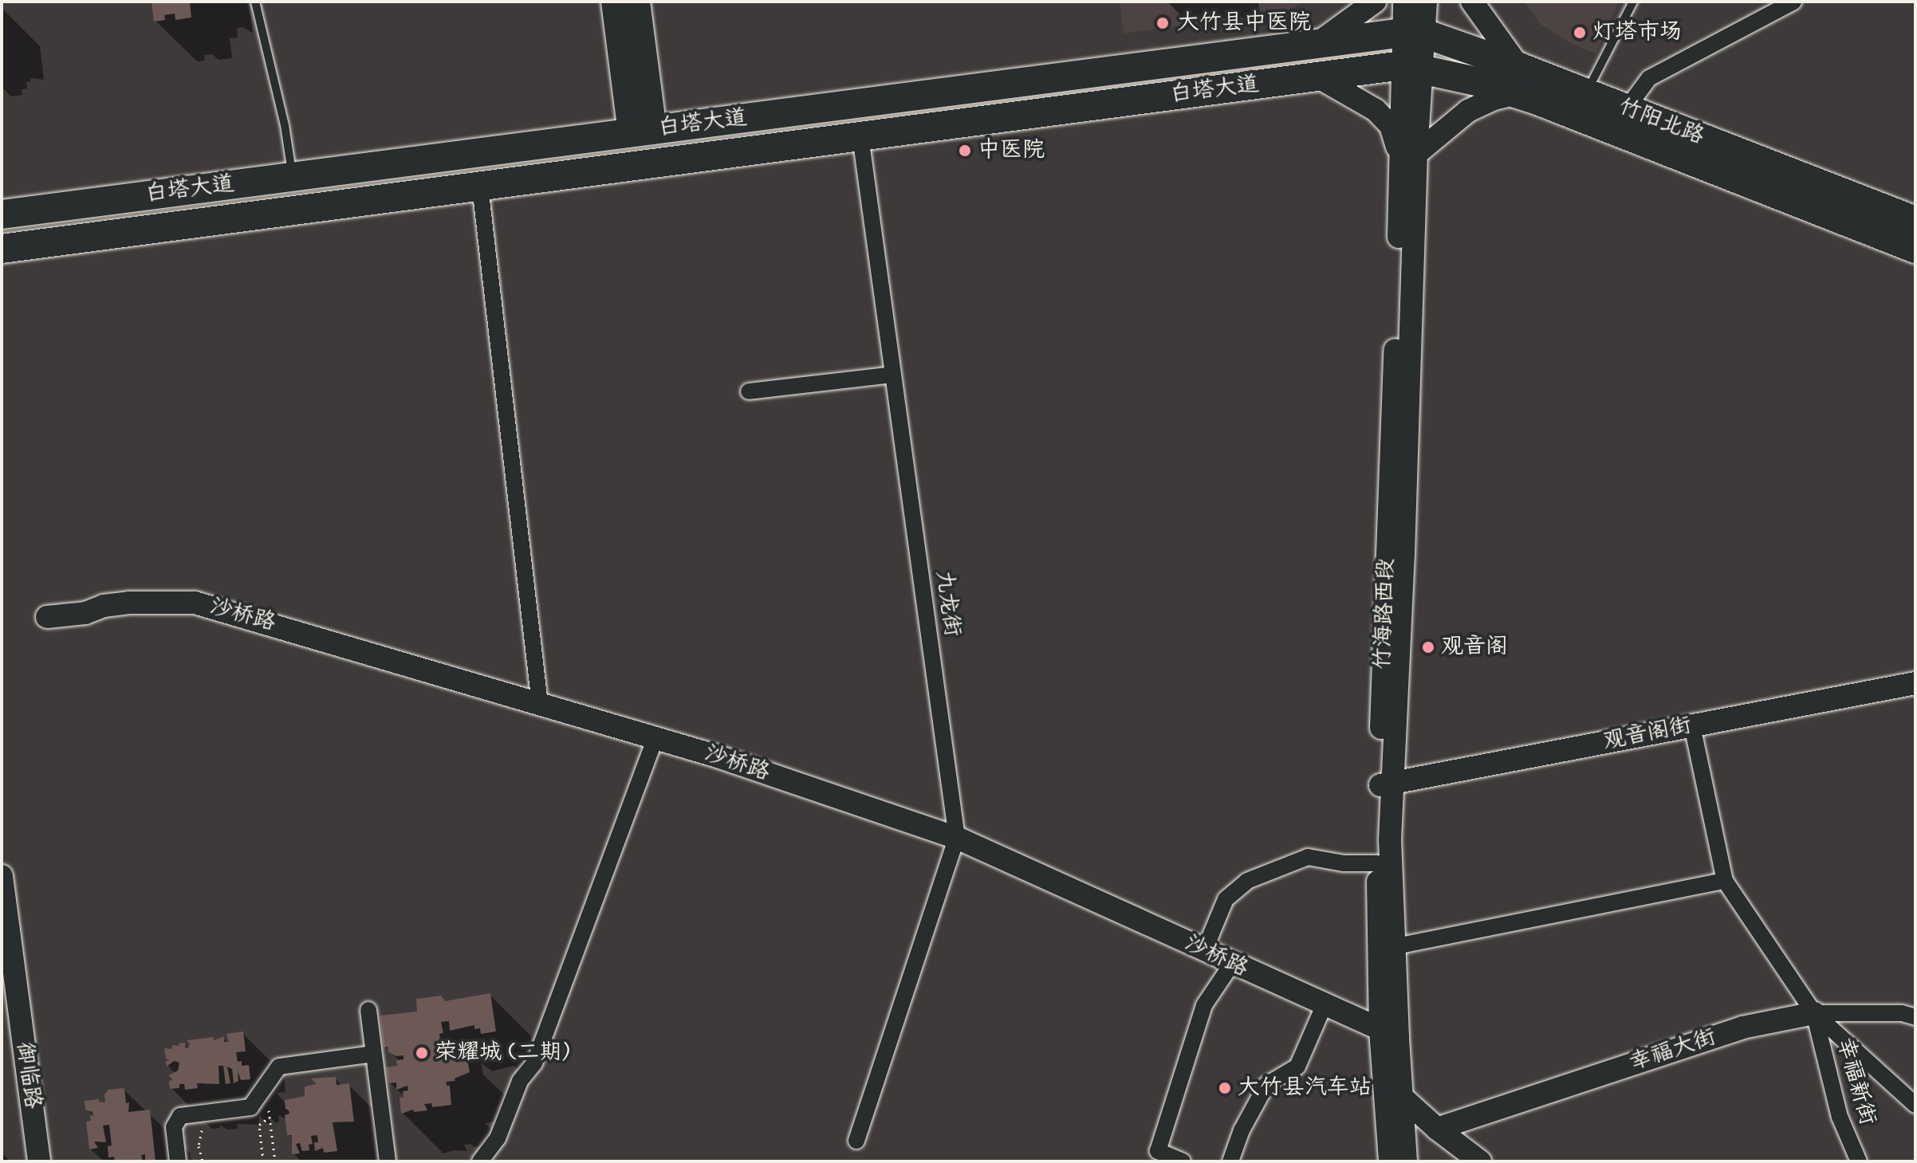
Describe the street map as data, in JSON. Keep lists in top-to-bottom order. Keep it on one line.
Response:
{"streets":{"highway":["白塔大道","竹阳北路"],"street":["九龙街","竹海路西段","沙桥路","观音阁街","幸福大街","御临路","幸福新街"]},"crossings":[["白塔大道","竹阳北路"],["白塔大道","九龙街"],["白塔大道","竹海路西段"],["竹阳北路","竹海路西段"],["九龙街","沙桥路"],["竹海路西段","沙桥路"],["竹海路西段","观音阁街"],["幸福大街","幸福新街"]],"places":["大竹县中医院","灯塔市场","中医院","观音阁","荣耀城 (二期)","大竹县汽车站"]}
